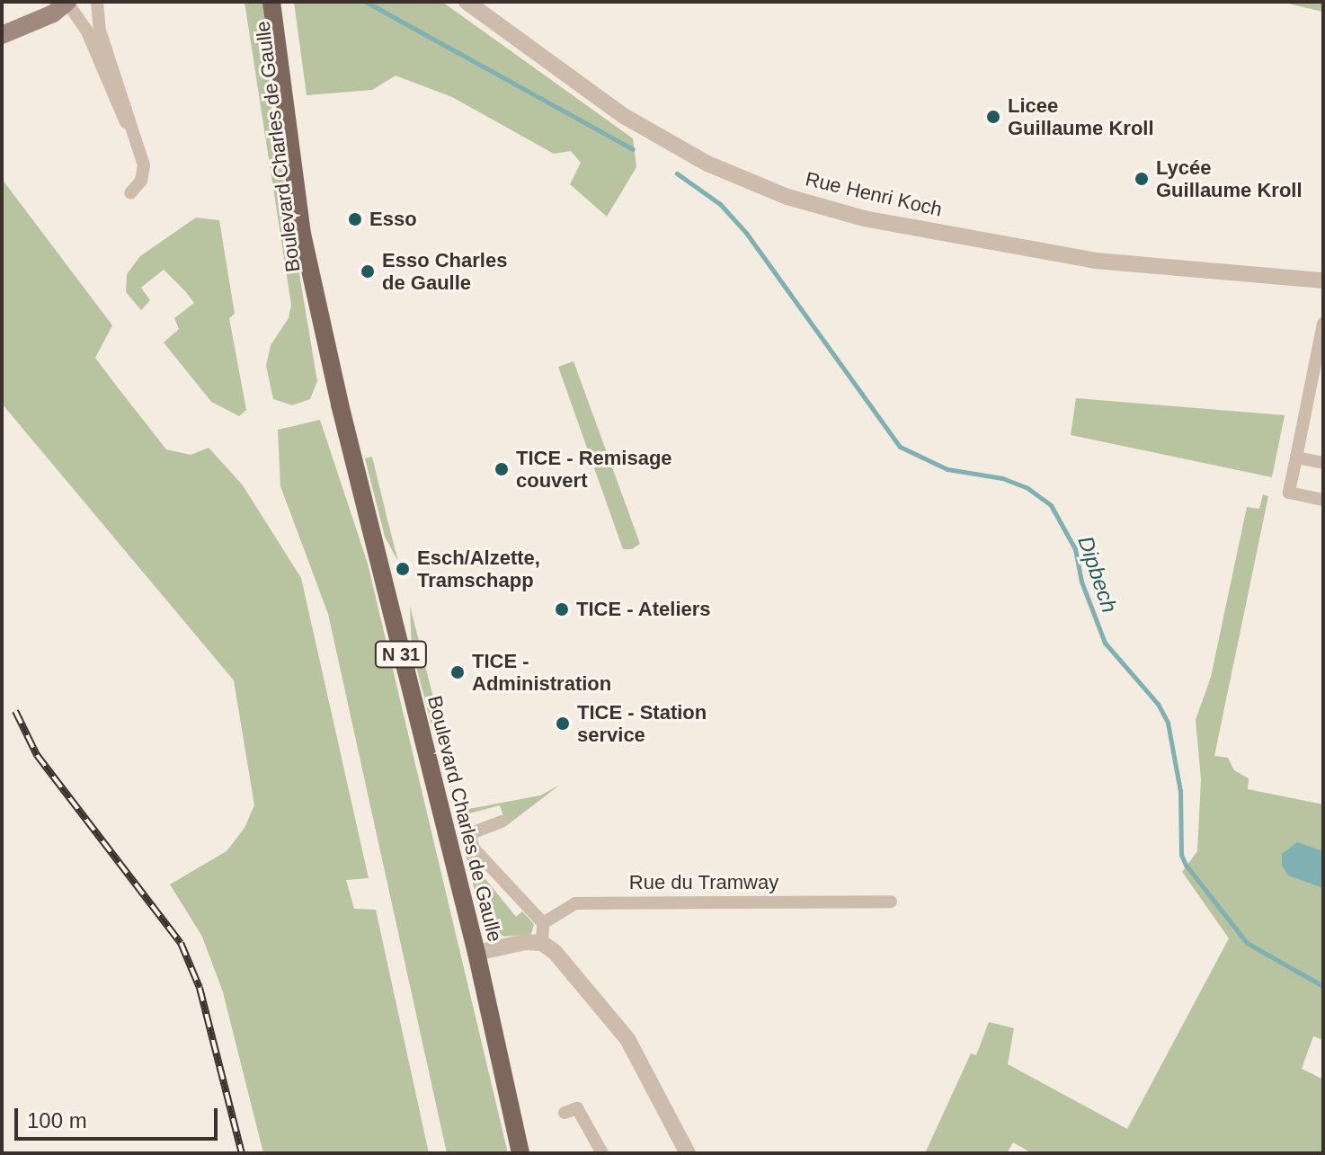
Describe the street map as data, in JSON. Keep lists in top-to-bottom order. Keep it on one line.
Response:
{"streets":{"main road":["Boulevard Charles de Gaulle","N 31"],"street":["Rue Henri Koch","Rue du Tramway"]},"water":["Dipbech"],"places":["Licee Guillaume Kroll","Lycée Guillaume Kroll","Esso","Esso Charles de Gaulle","TICE - Remisage couvert","Esch/Alzette, Tramschapp","TICE - Ateliers","TICE - Administration","TICE - Station service"],"scale_bar":"100 m"}
